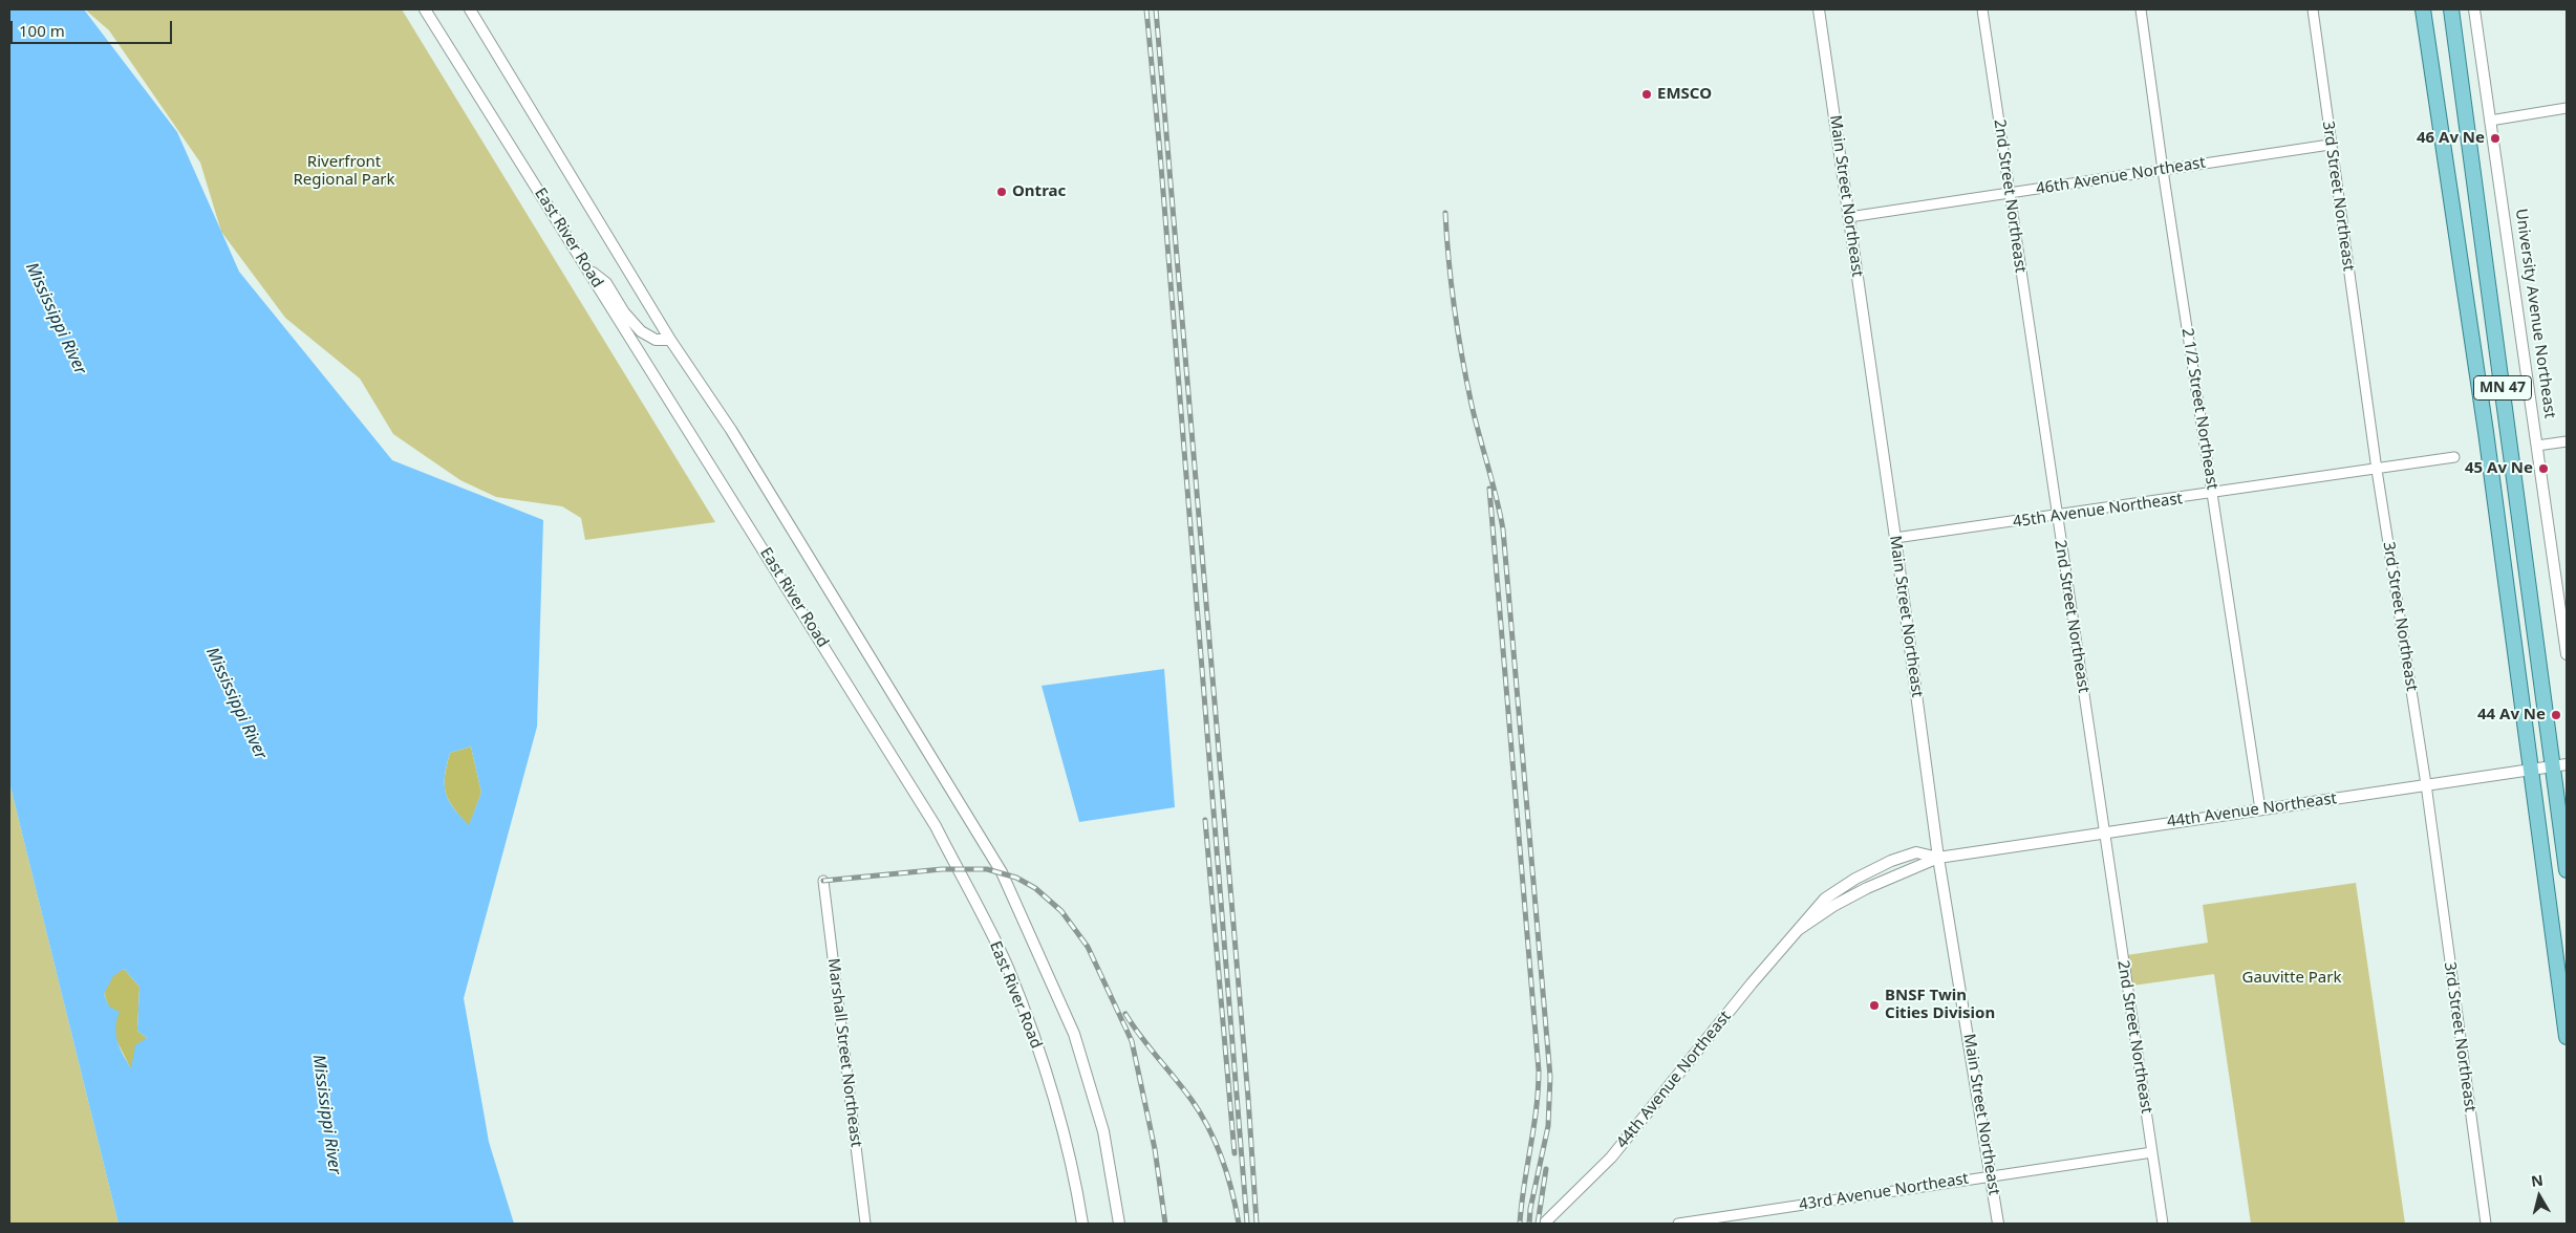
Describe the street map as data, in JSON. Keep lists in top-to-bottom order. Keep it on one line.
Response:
{"streets":{"main road":["MN 47"],"street":["46th Avenue Northeast","Main Street Northeast","2nd Street Northeast","3rd Street Northeast","East River Road","University Avenue Northeast","2 1/2 Street Northeast","45th Avenue Northeast","44th Avenue Northeast","Marshall Street Northeast","43rd Avenue Northeast"]},"crossings":[["46th Avenue Northeast","Main Street Northeast"],["46th Avenue Northeast","2nd Street Northeast"],["46th Avenue Northeast","3rd Street Northeast"],["46th Avenue Northeast","2 1/2 Street Northeast"],["Main Street Northeast","45th Avenue Northeast"],["Main Street Northeast","44th Avenue Northeast"],["Main Street Northeast","43rd Avenue Northeast"],["2nd Street Northeast","45th Avenue Northeast"],["2nd Street Northeast","44th Avenue Northeast"],["2nd Street Northeast","43rd Avenue Northeast"],["3rd Street Northeast","45th Avenue Northeast"],["3rd Street Northeast","44th Avenue Northeast"],["MN 47","44th Avenue Northeast"],["2 1/2 Street Northeast","45th Avenue Northeast"],["2 1/2 Street Northeast","44th Avenue Northeast"]],"water":["Mississippi River"],"parks":["Riverfront Regional Park","Gauvitte Park"],"places":["EMSCO","46 Av Ne","Ontrac","45 Av Ne","44 Av Ne","BNSF Twin Cities Division"],"scale_bar":"100 m","north":"top"}
